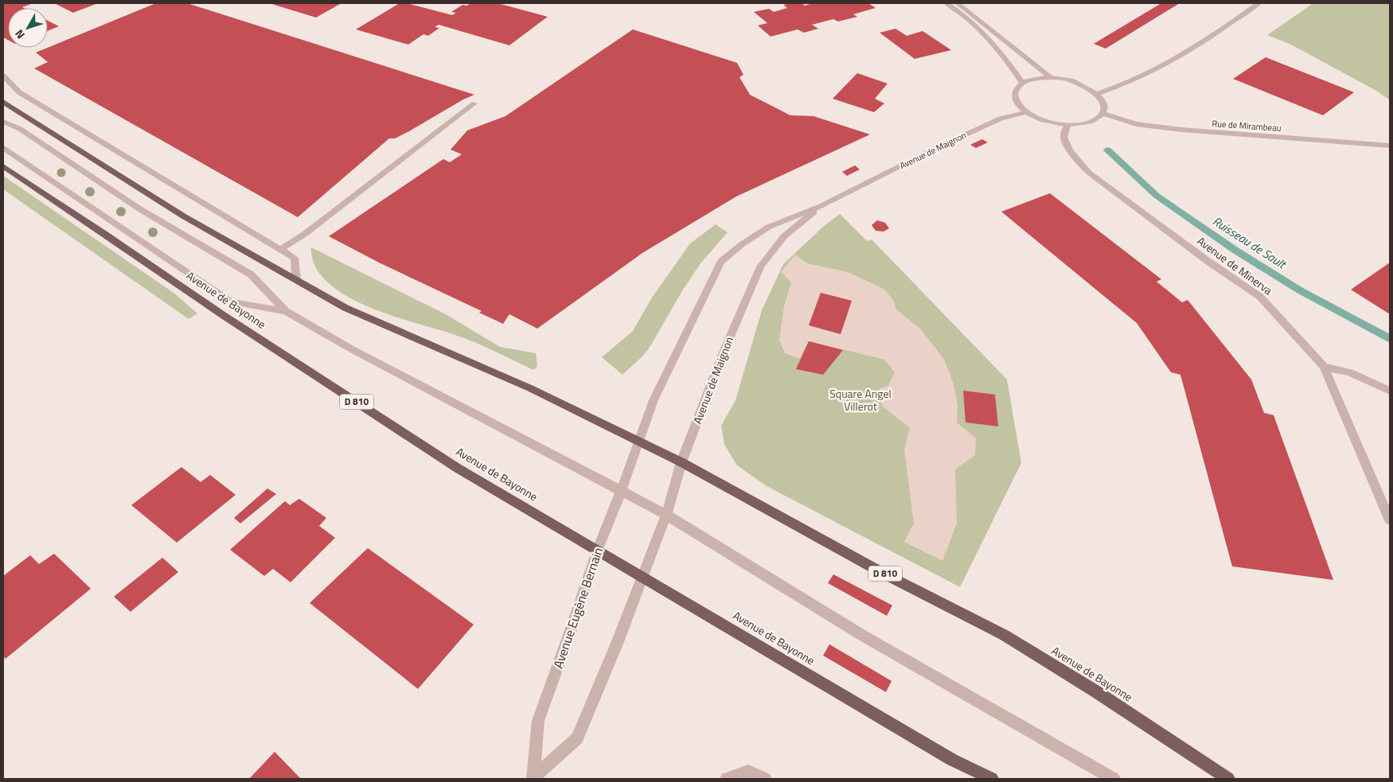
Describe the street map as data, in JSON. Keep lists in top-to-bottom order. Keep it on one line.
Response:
{"streets":{"main road":["Avenue de Bayonne","D 810"],"street":["Rue de Mirambeau","Avenue de Maignon","Avenue de Minerva","Avenue Eugène Bernain"]},"crossings":[["Avenue de Maignon","Avenue de Bayonne"],["Avenue de Maignon","Avenue Eugène Bernain"],["Avenue de Bayonne","Avenue Eugène Bernain"]],"water":["Ruisseau de Sault"],"parks":["Square Angel Villerot"],"north":"bottom left"}
